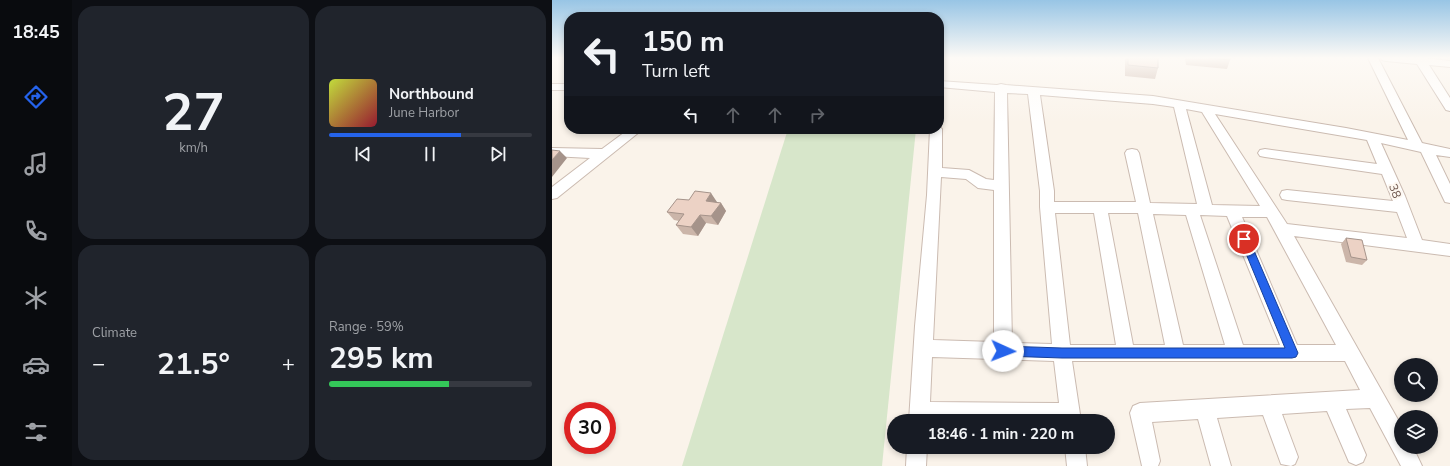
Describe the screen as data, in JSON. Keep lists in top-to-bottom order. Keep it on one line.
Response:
{"streets":{"street":["38"]},"page":{"tabs":"18:45","tile":[["27","km/h"],"Climate",["Range · 59%","295 km"]],"turn":["150 m","Turn left"],"song":["Northbound","June Harbor"],"heat":["−","21.5°","+"],"limit":"30","trip":"18:46 · 1 min · 220 m"}}
